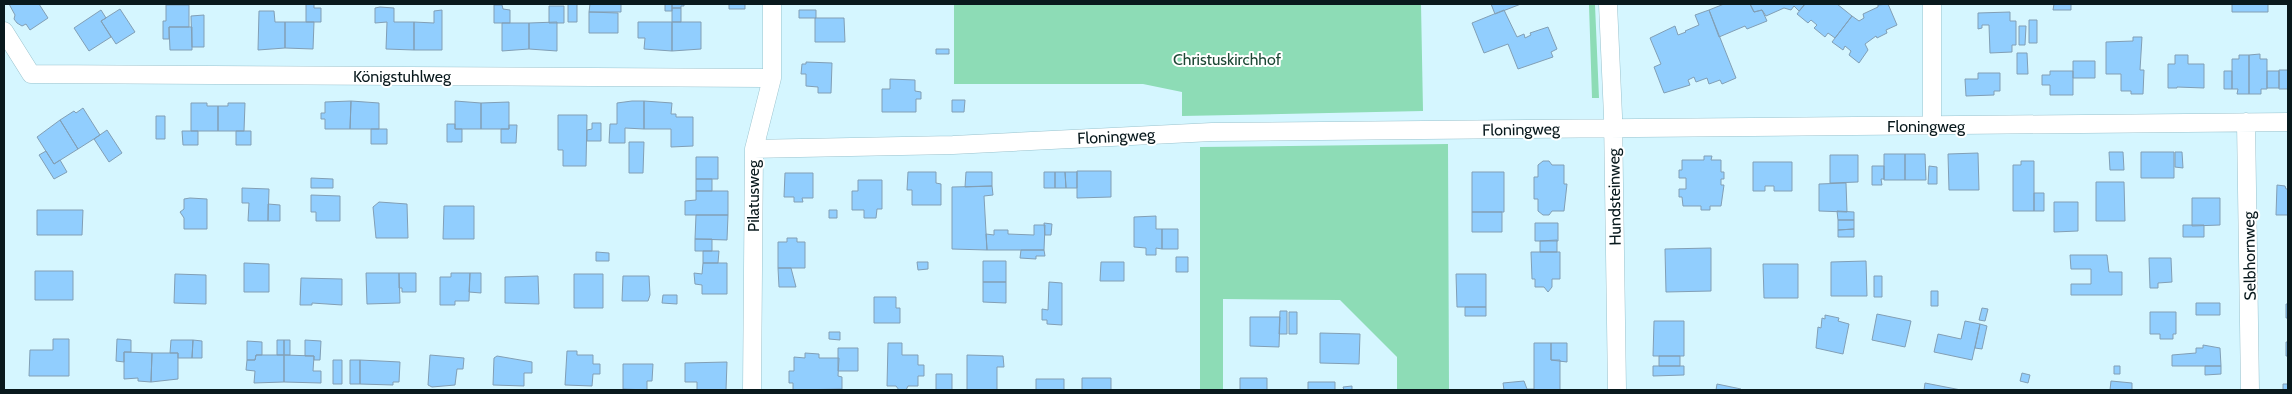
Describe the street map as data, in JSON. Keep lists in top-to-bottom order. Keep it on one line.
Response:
{"streets":{"street":["Königstuhlweg","Floningweg","Pilatusweg","Hundsteinweg","Selbhornweg"]},"crossings":[["Königstuhlweg","Pilatusweg"],["Floningweg","Pilatusweg"],["Floningweg","Hundsteinweg"],["Floningweg","Selbhornweg"]],"parks":["Christuskirchhof"]}
